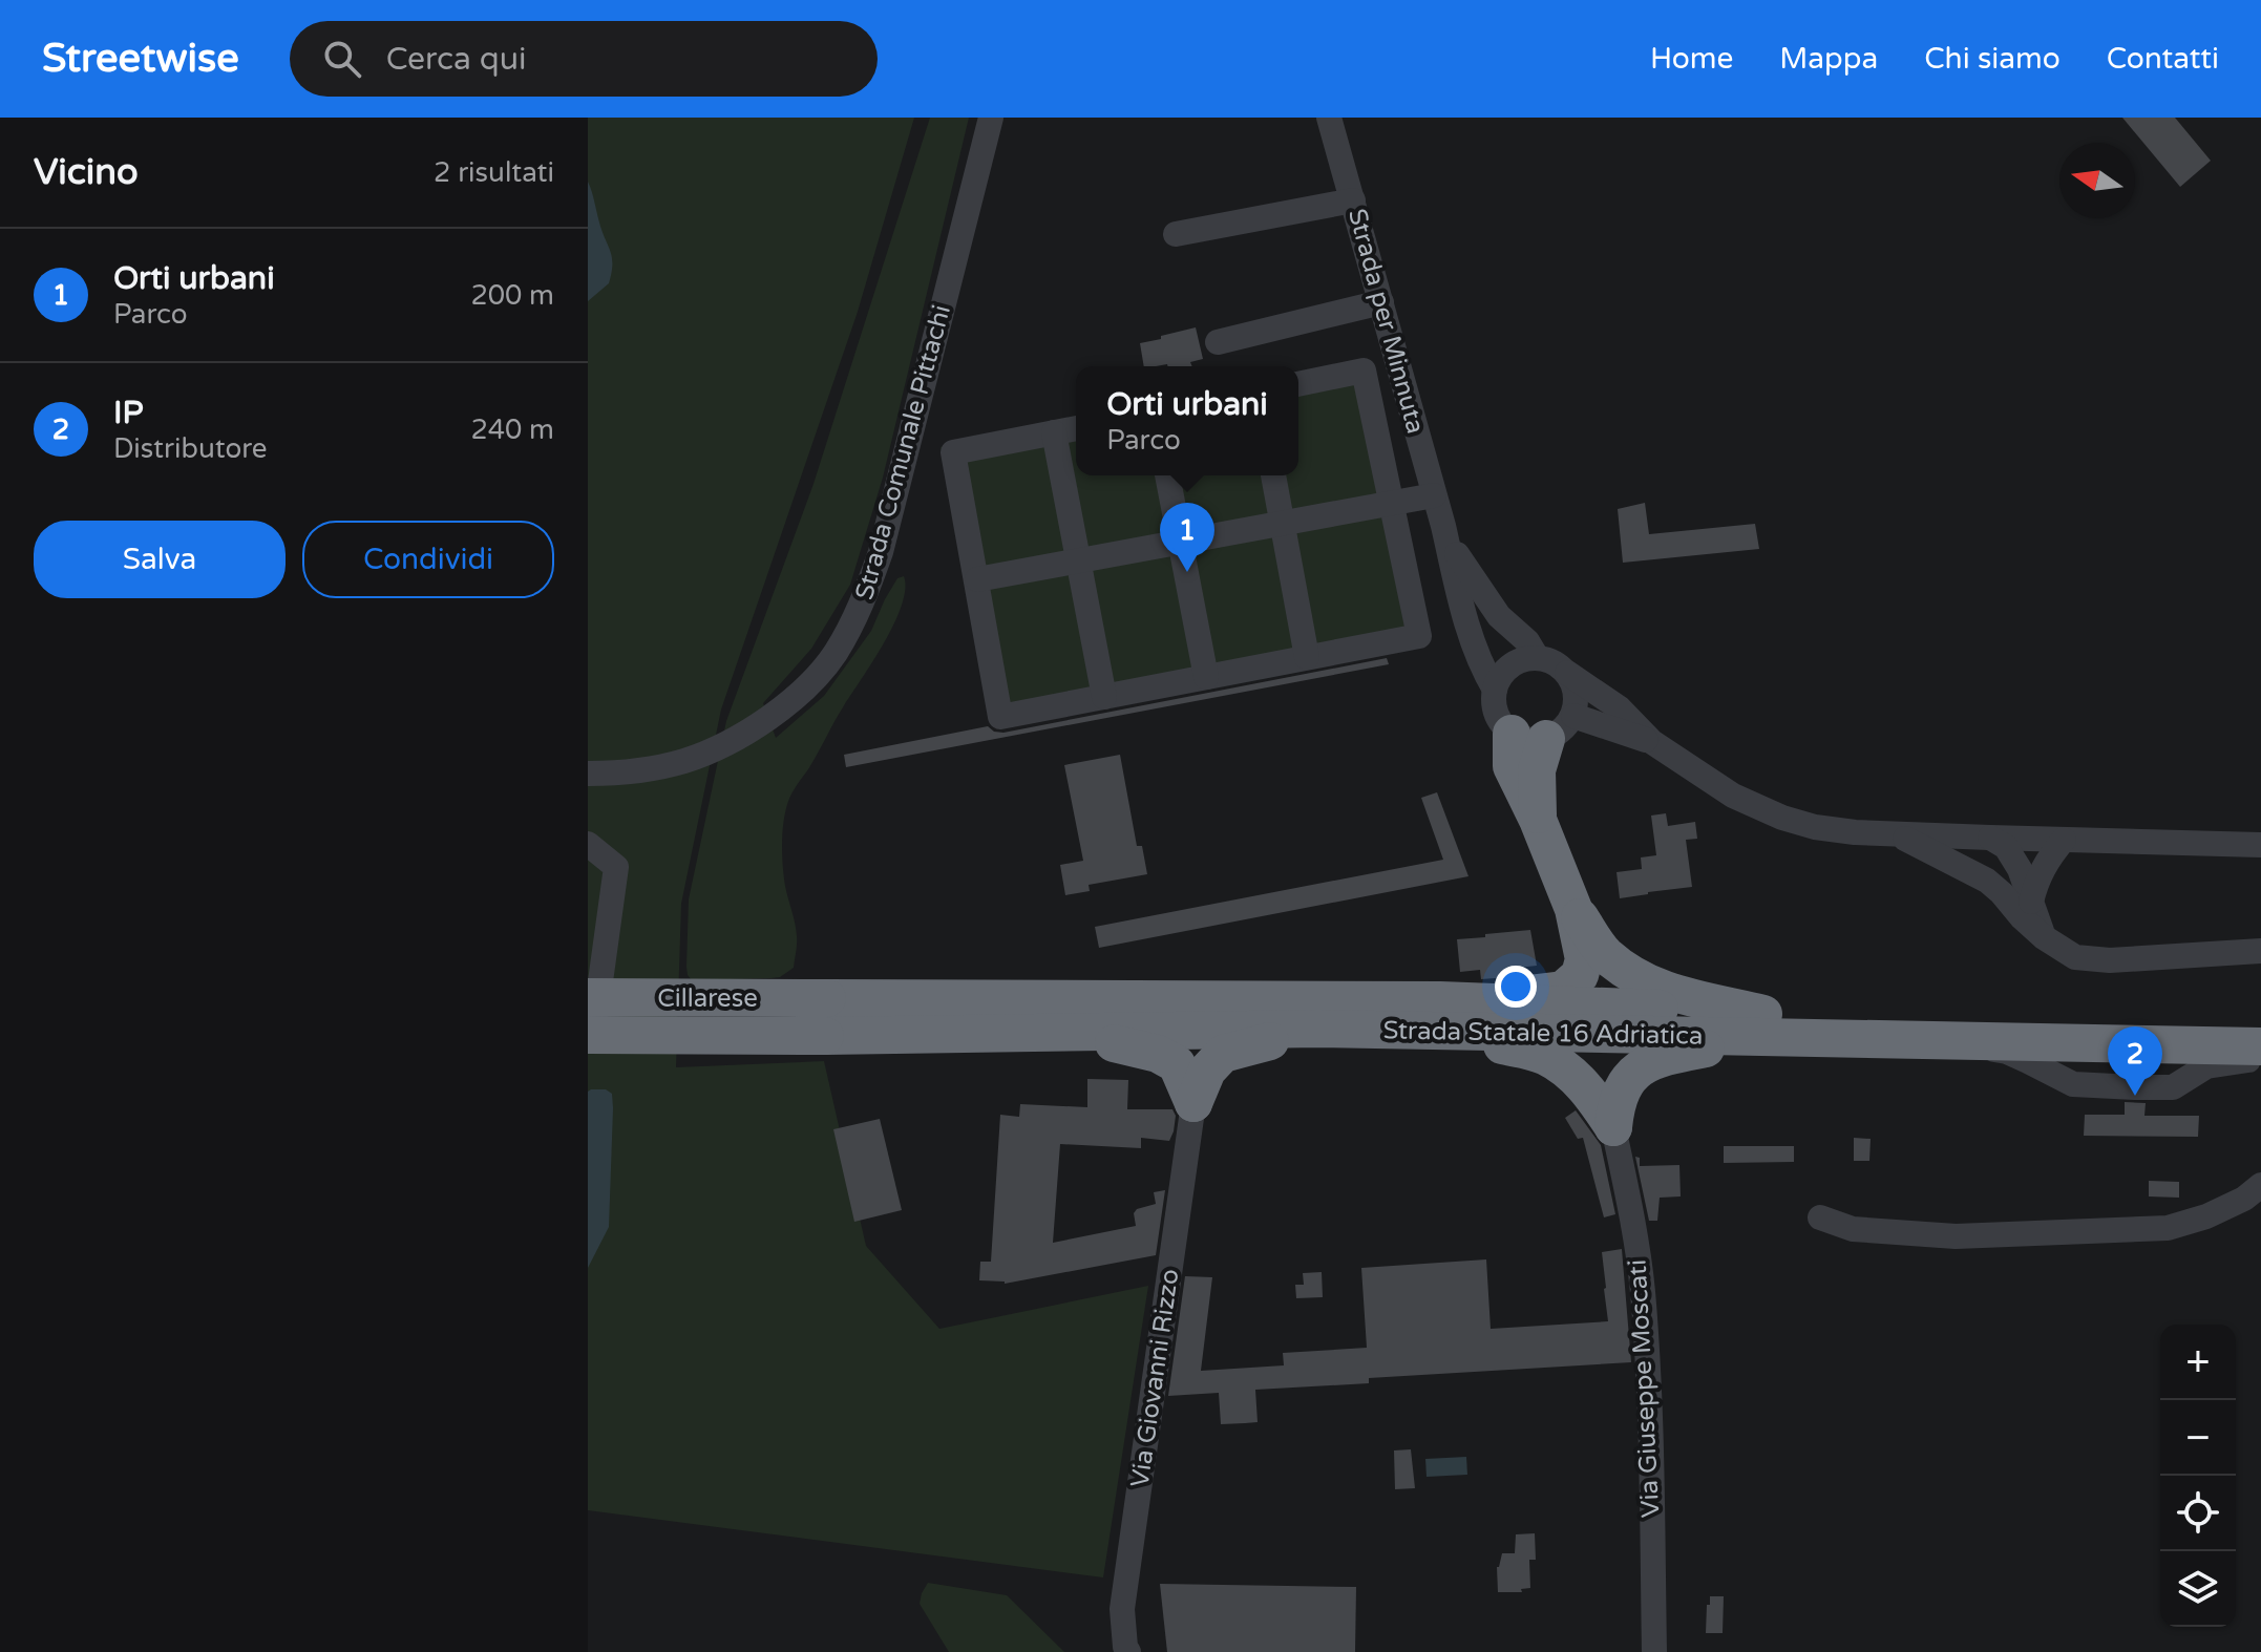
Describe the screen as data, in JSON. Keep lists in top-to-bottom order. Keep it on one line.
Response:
{"streets":{"highway":["Cillarese","Strada Statale 16 Adriatica"],"street":["Strada per Minnuta","Strada Comunale Pittachi","Via Giovanni Rizzo","Via Giuseppe Moscati"]},"crossings":[["Cillarese","Strada Statale 16 Adriatica"]],"north":"left","page":{"header":"Streetwise","search":"Cerca qui","nav":["Home","Mappa","Chi siamo","Contatti"],"heading":["Vicino","2 risultati"],"list":[{"mark":"1","name":"Orti urbani","note":"Parco","value":"200 m"},{"mark":"2","name":"IP","note":"Distributore","value":"240 m"}],"popup":["Orti urbani","Parco"],"buttons":["Salva","Condividi"],"pins":["1","2"],"map_buttons":["+","−"]}}
